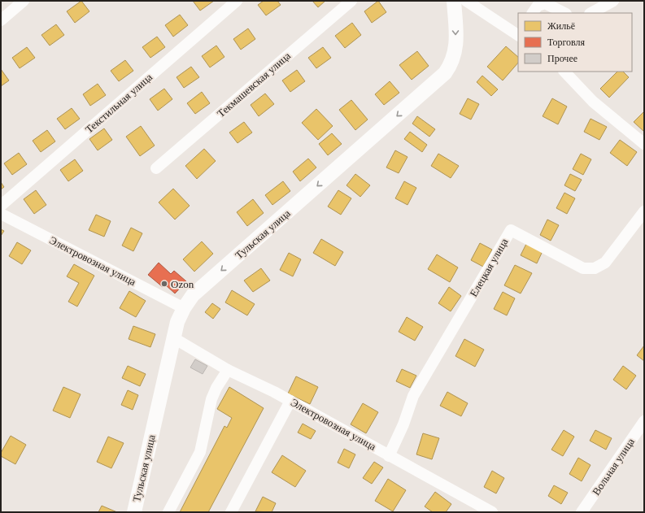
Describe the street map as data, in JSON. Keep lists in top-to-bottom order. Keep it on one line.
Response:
{"streets":{"main road":["Тульская улица"],"street":["Текмашевская улица","Текстильная улица","Электровозная улица","Елецкая улица","Вольная улица"]},"crossings":[["Тульская улица","Электровозная улица"],["Электровозная улица","Елецкая улица"]],"one_way":["Тульская улица"],"places":["Ozon"],"legend":["Жильё","Торговля","Прочее"]}
